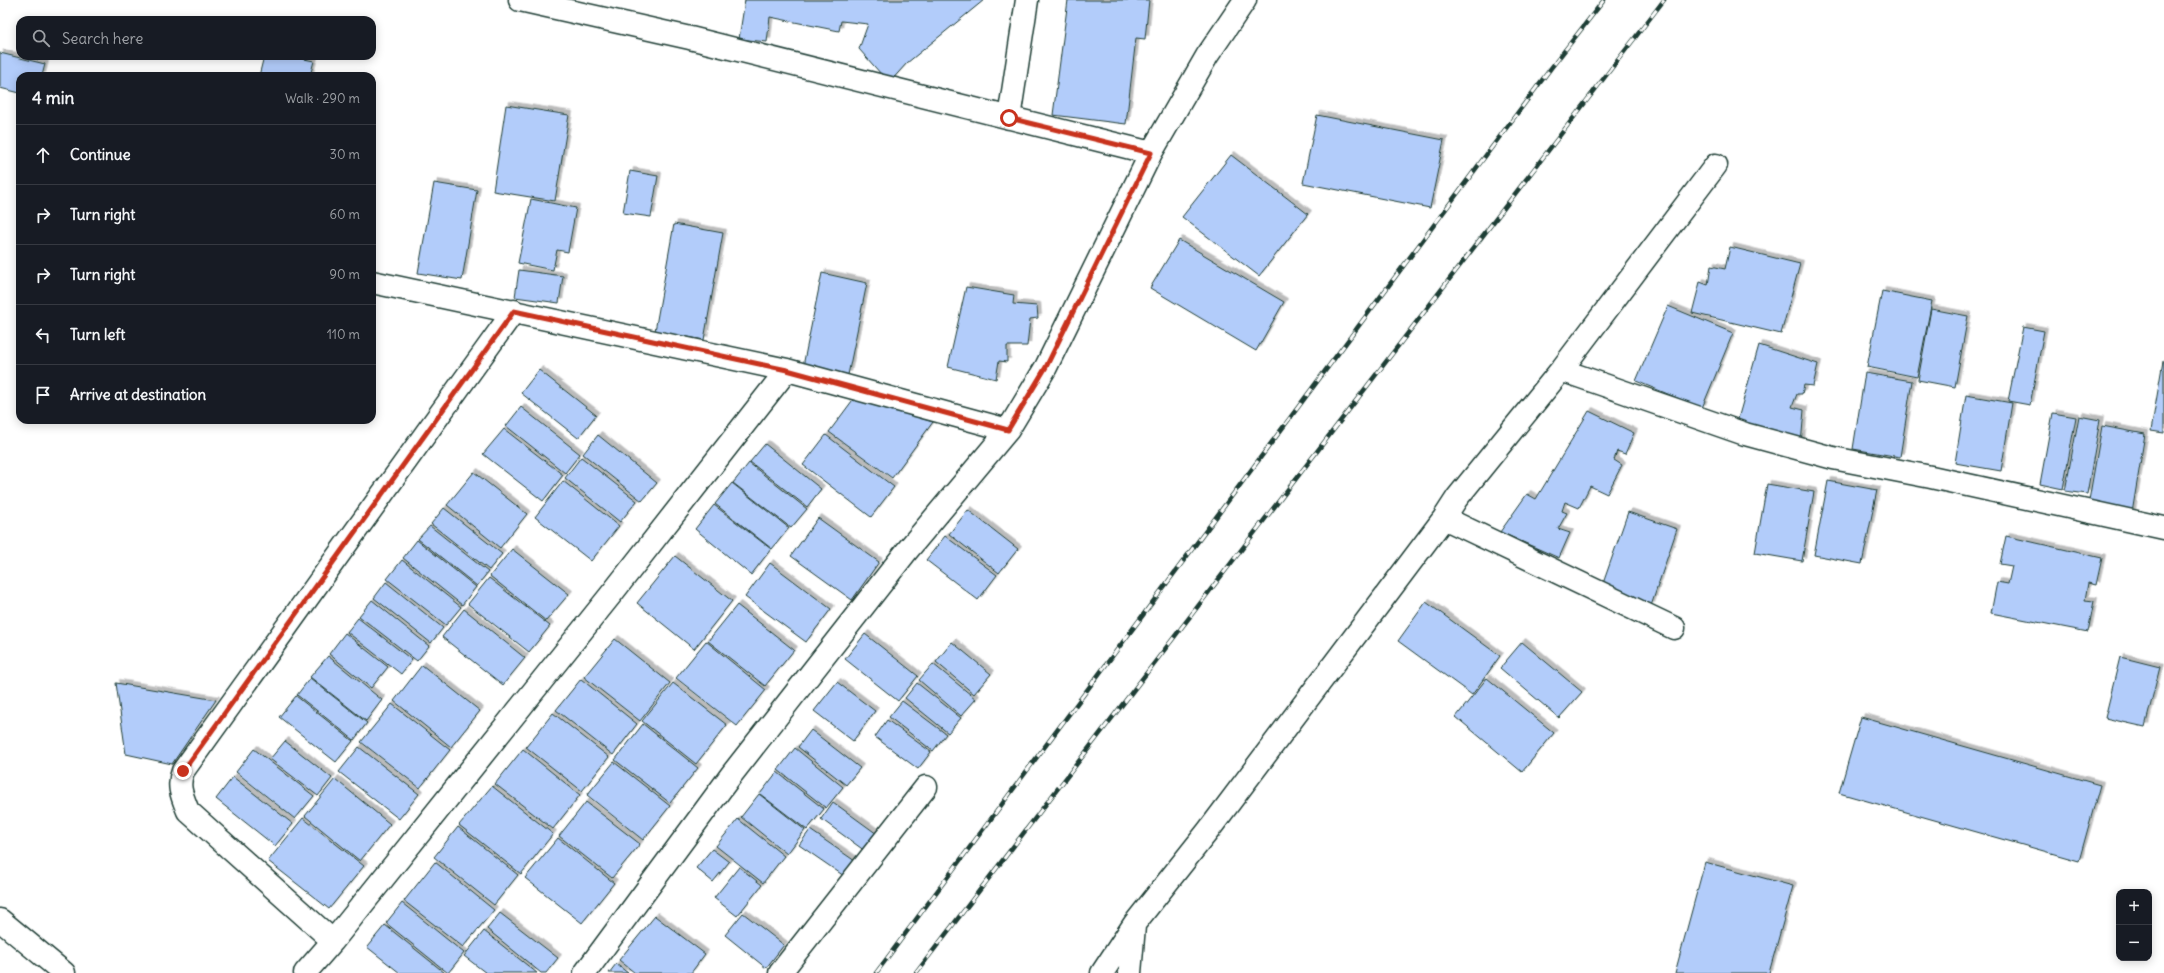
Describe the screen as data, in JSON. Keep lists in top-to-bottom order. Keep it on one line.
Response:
{"page":{"search":"Search here","heading":["4 min","Walk · 290 m"],"list":[["Continue","30 m"],["Turn right","60 m"],["Turn right","90 m"],["Turn left","110 m"],"Arrive at destination"],"map_buttons":["+","−"]}}
